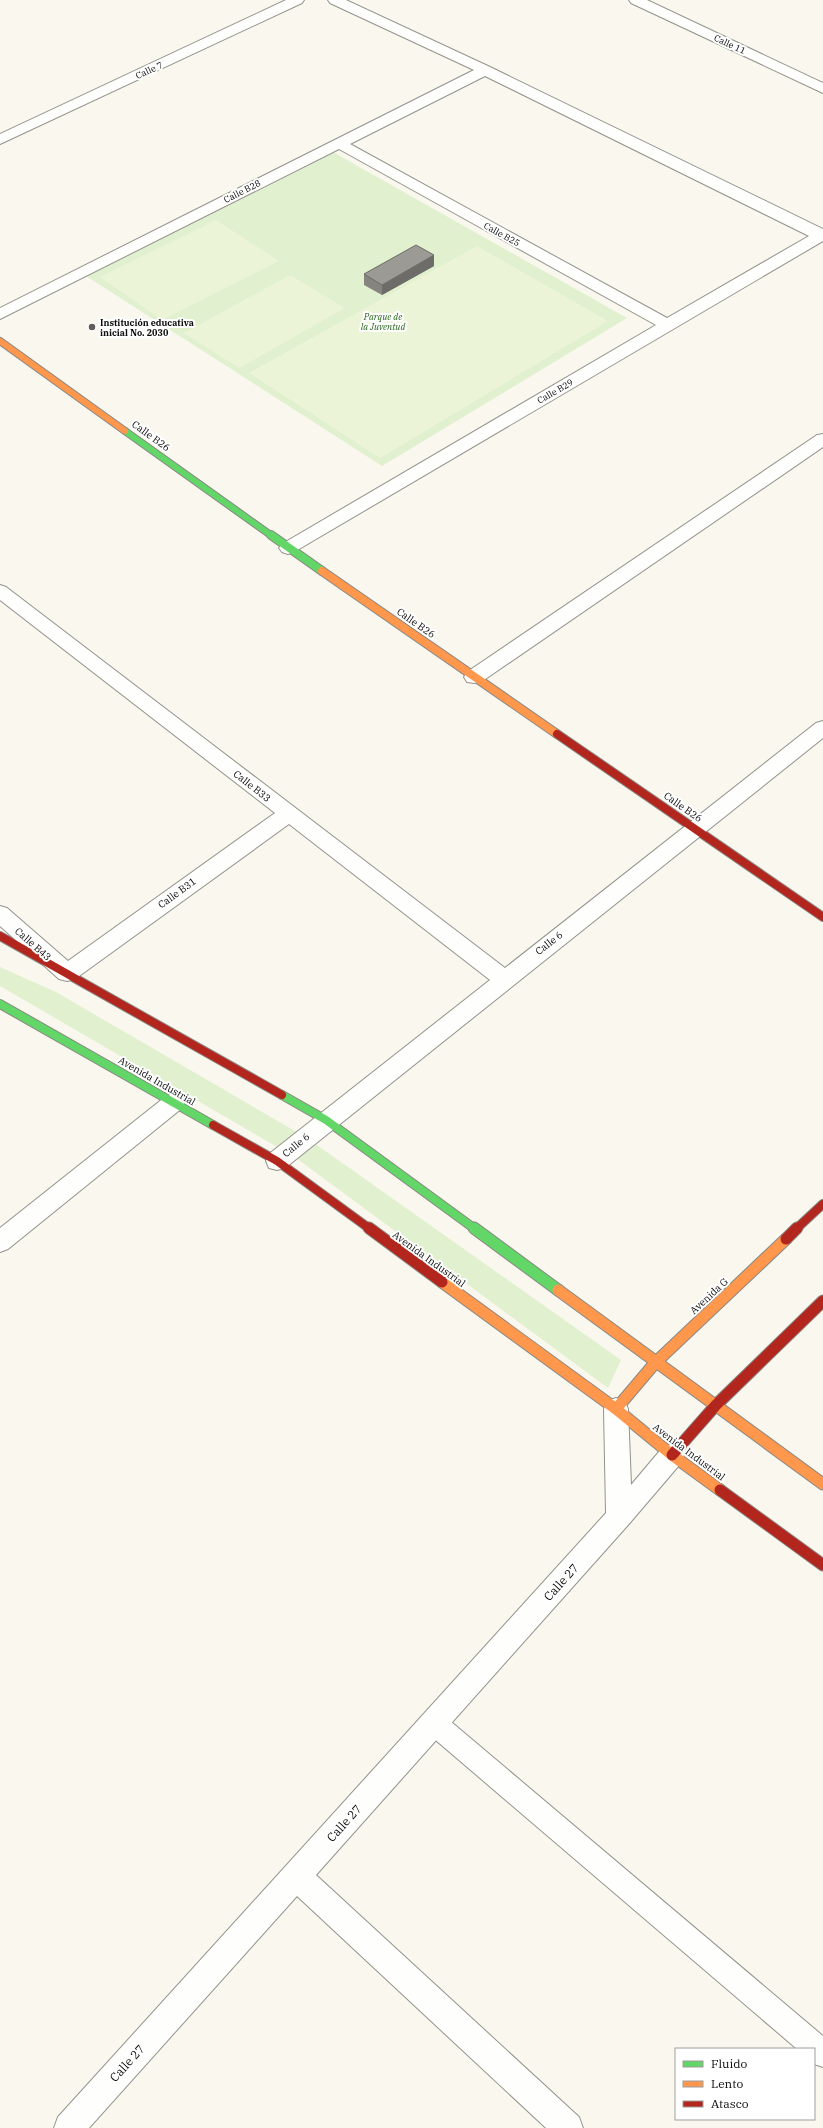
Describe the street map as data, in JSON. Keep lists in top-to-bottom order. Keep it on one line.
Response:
{"streets":{"main road":["Calle B26","Avenida Industrial","Avenida G"],"street":["Calle 11","Calle 7","Calle B28","Calle B25","Calle B29","Calle B33","Calle B31","Calle 6","Calle B43","Calle 27"]},"crossings":[["Calle B28","Calle B25"],["Calle B25","Calle B29"],["Calle B29","Calle B26"],["Calle B26","Calle 6"],["Calle B33","Calle B31"],["Calle B33","Calle 6"],["Calle B31","Calle B43"],["Calle 6","Avenida Industrial"],["Avenida Industrial","Avenida G"],["Avenida Industrial","Calle 27"]],"parks":["Parque de la Juventud"],"places":["Institución educativa inicial No. 2030"],"legend":["Fluido","Lento","Atasco"]}
